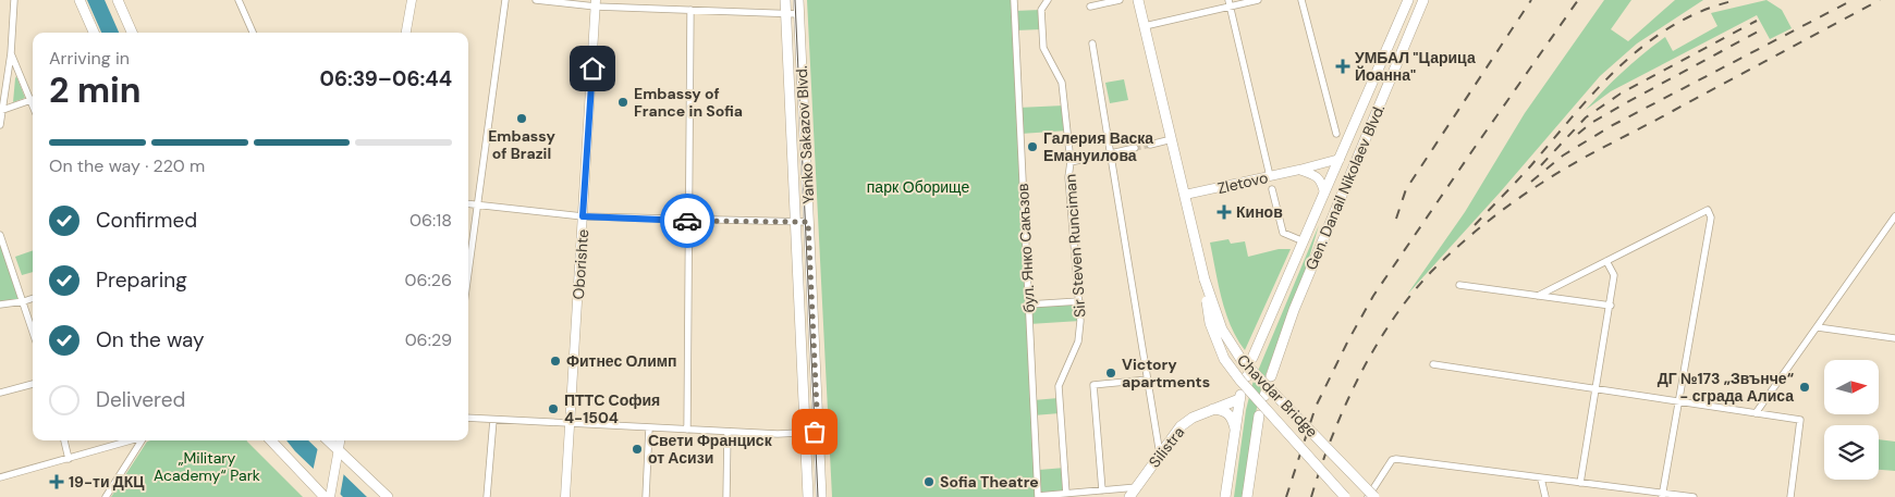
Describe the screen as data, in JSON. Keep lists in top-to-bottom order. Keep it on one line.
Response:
{"streets":{"main road":["Yanko Sakazov Blvd.","Gen. Danail Nikolaev Blvd.","Chavdar Bridge","Silistra"],"street":["Zletovo","Sir Steven Runciman","бул. Янко Сакъзов","Oborishte"]},"crossings":[["Zletovo","Gen. Danail Nikolaev Blvd."],["Zletovo","Chavdar Bridge"]],"parks":["парк Оборище","„Military Academy“ Park"],"places":{"health":["УМБАЛ \"Царица Йоанна\"","Кинов","19-ти ДКЦ"],"other":["Embassy of France in Sofia","Embassy of Brazil","Галерия Васка Емануилова","Фитнес Олимп","Victory apartments","ДГ №173 „Звънче“ - сграда Алиса","ПТТС София 4-1504","Свети Франциск от Асизи","Sofia Theatre"]},"north":"right","page":{"heading":["2 min","Arriving in","06:39–06:44"],"bar":"On the way · 220 m","list":[["Confirmed","06:18"],["Preparing","06:26"],["On the way","06:29"],"Delivered"]}}
